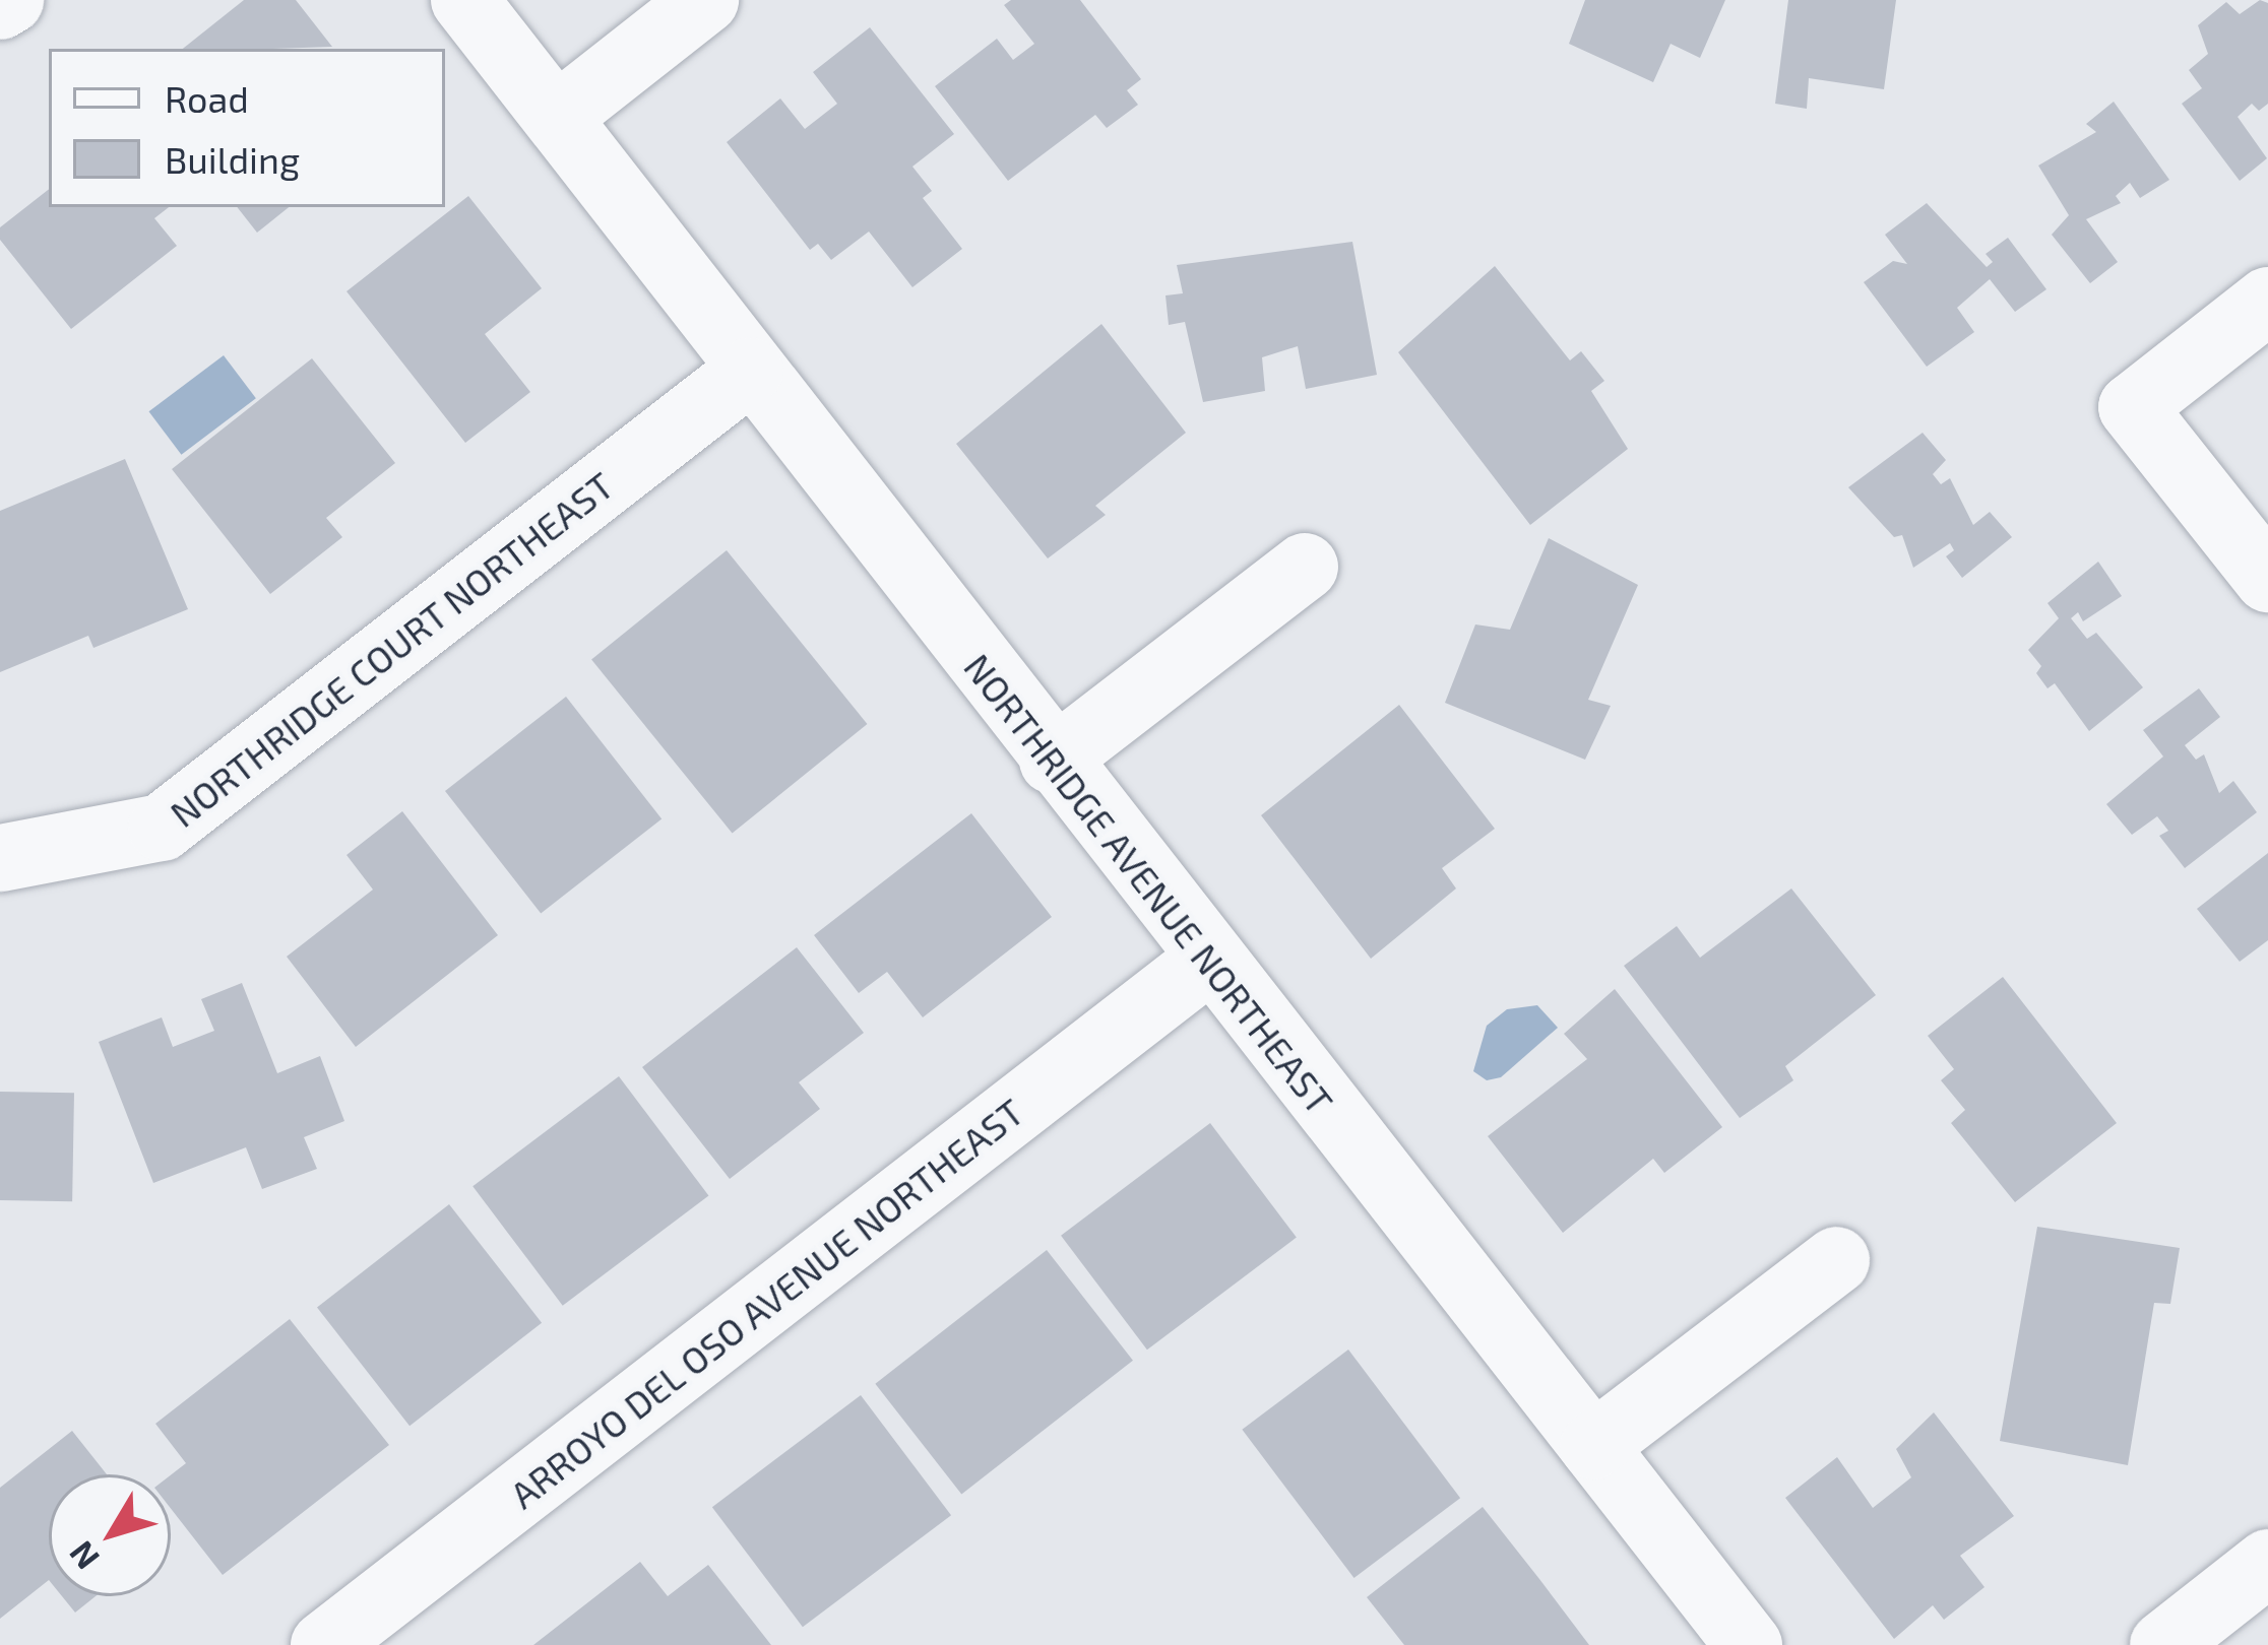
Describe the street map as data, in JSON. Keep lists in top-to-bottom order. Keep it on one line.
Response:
{"streets":{"street":["NORTHRIDGE COURT NORTHEAST","NORTHRIDGE AVENUE NORTHEAST","ARROYO DEL OSO AVENUE NORTHEAST"]},"crossings":[["NORTHRIDGE COURT NORTHEAST","NORTHRIDGE AVENUE NORTHEAST"],["NORTHRIDGE AVENUE NORTHEAST","ARROYO DEL OSO AVENUE NORTHEAST"]],"legend":["Road","Building"],"north":"bottom left"}
